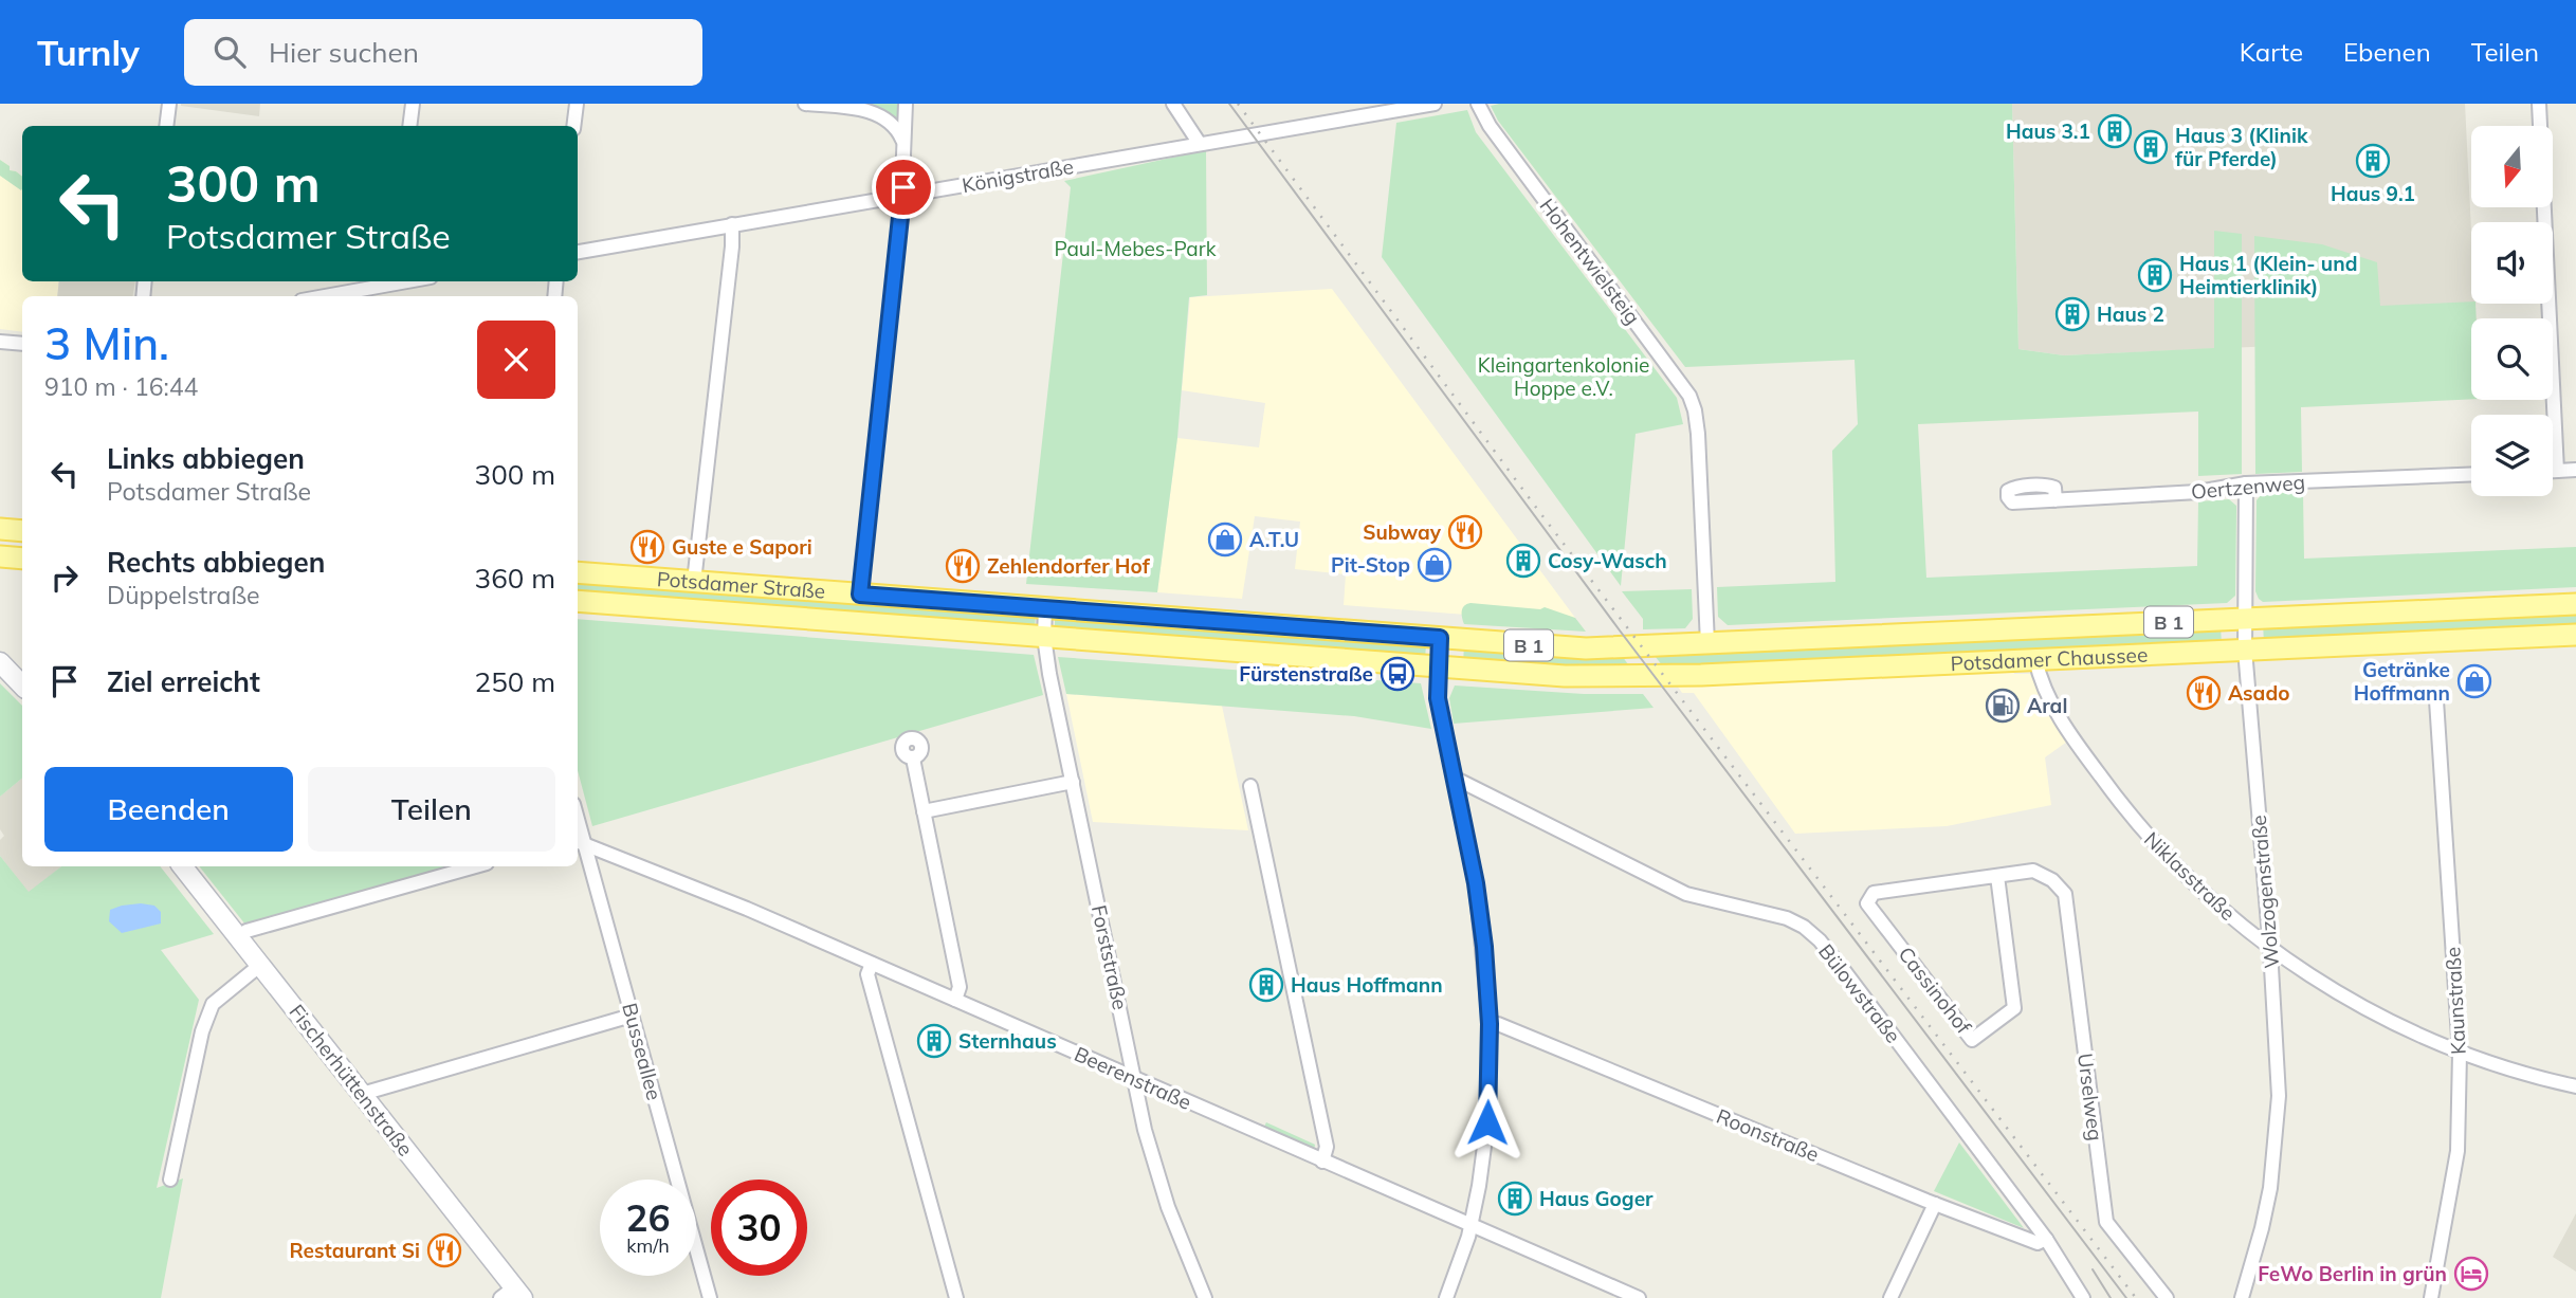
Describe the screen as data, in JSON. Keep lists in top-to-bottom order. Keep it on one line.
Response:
{"streets":{"main road":["Potsdamer Straße","B 1","Potsdamer Chaussee"],"street":["Königstraße","Hohentwielsteig","Oertzenweg","Niklasstraße","Wolzogenstraße","Forststraße","Cassinohof","Bülowstraße","Kaunstraße","Busseallee","Beerenstraße","Fischerhüttenstraße","Urselweg","Roonstraße"]},"crossings":[["Hohentwielsteig","Potsdamer Straße"],["Hohentwielsteig","Potsdamer Chaussee"],["Oertzenweg","Wolzogenstraße"],["Potsdamer Straße","Potsdamer Chaussee"],["Potsdamer Straße","Forststraße"],["Potsdamer Chaussee","Niklasstraße"],["Potsdamer Chaussee","Wolzogenstraße"],["Niklasstraße","Wolzogenstraße"],["Niklasstraße","Kaunstraße"],["Forststraße","Beerenstraße"],["Cassinohof","Urselweg"],["Bülowstraße","Roonstraße"],["Busseallee","Beerenstraße"]],"parks":["Paul-Mebes-Park","Kleingartenkolonie Hoppe e.V."],"places":{"building":["Haus 3.1","Haus 3 (Klinik für Pferde)","Haus 9.1","Haus 1 (Klein- und Heimtierklinik)","Haus 2","Cosy-Wasch","Haus Hoffmann","Sternhaus","Haus Goger"],"restaurant":["Subway","Guste e Sapori","Zehlendorfer Hof","Asado","Restaurant Si"],"shop":["A.T.U","Pit-Stop","Getränke Hoffmann"],"bus stop":["Fürstenstraße"],"fuel station":["Aral"],"hotel":["FeWo Berlin in grün"]},"north":"bottom","page":{"header":"Turnly","search":"Hier suchen","nav":["Karte","Ebenen","Teilen"],"turn":["300 m","Potsdamer Straße"],"heading":["3 Min.","910 m · 16:44"],"list":[{"name":"Links abbiegen","note":"Potsdamer Straße","value":"300 m"},{"name":"Rechts abbiegen","note":"Düppelstraße","value":"360 m"},{"name":"Ziel erreicht","value":"250 m"}],"buttons":["Beenden","Teilen"],"speed":"26 km/h","limit":"30"}}
